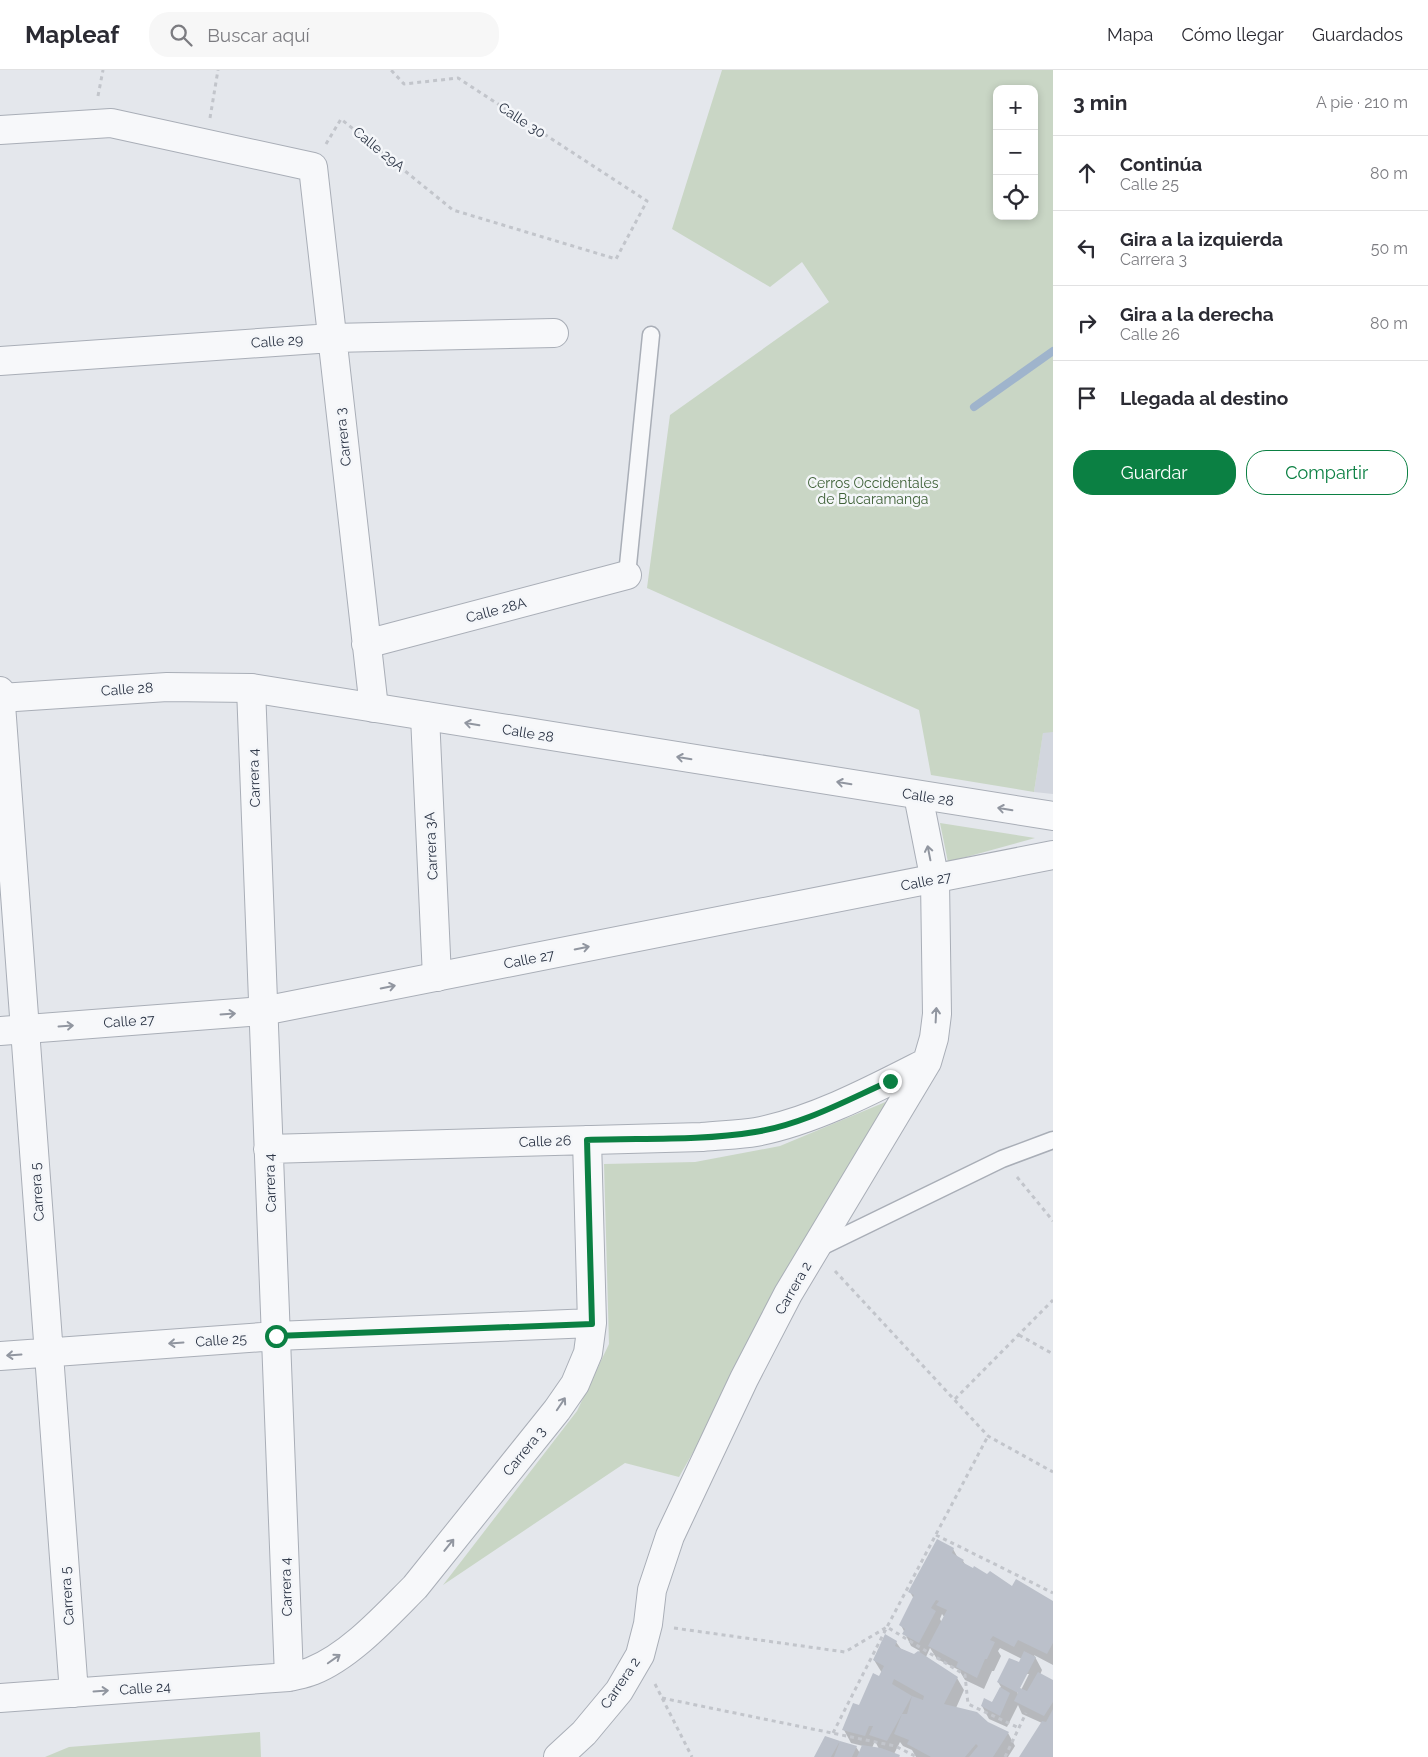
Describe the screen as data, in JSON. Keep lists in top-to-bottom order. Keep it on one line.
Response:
{"streets":{"street":["Calle 29","Carrera 3","Calle 28A","Calle 28","Carrera 4","Carrera 3A","Calle 27","Calle 26","Carrera 5","Carrera 2","Calle 25","Calle 24"],"path":["Calle 30","Calle 29A"]},"crossings":[["Calle 30","Calle 29A"],["Calle 29A","Carrera 3"],["Calle 29","Carrera 3"],["Carrera 3","Calle 28A"],["Carrera 3","Calle 28"],["Carrera 3","Carrera 4"],["Carrera 3","Calle 26"],["Carrera 3","Calle 25"],["Carrera 3","Calle 24"],["Calle 28","Carrera 4"],["Calle 28","Carrera 3A"],["Calle 28","Carrera 5"],["Calle 28","Carrera 2"],["Carrera 4","Calle 27"],["Carrera 4","Calle 26"],["Carrera 4","Calle 25"],["Carrera 4","Calle 24"],["Carrera 3A","Calle 27"],["Calle 27","Carrera 5"],["Calle 27","Carrera 2"],["Calle 26","Carrera 2"],["Carrera 5","Calle 25"],["Carrera 5","Calle 24"]],"one_way":["Carrera 3","Calle 28","Calle 27","Calle 25","Calle 24"],"parks":["Cerros Occidentales de Bucaramanga"],"page":{"header":"Mapleaf","search":"Buscar aquí","nav":["Mapa","Cómo llegar","Guardados"],"heading":["3 min","A pie · 210 m"],"map_buttons":["+","−"],"list":[["Continúa","Calle 25","80 m"],["Gira a la izquierda","Carrera 3","50 m"],["Gira a la derecha","Calle 26","80 m"],"Llegada al destino"],"buttons":["Guardar","Compartir"]}}
